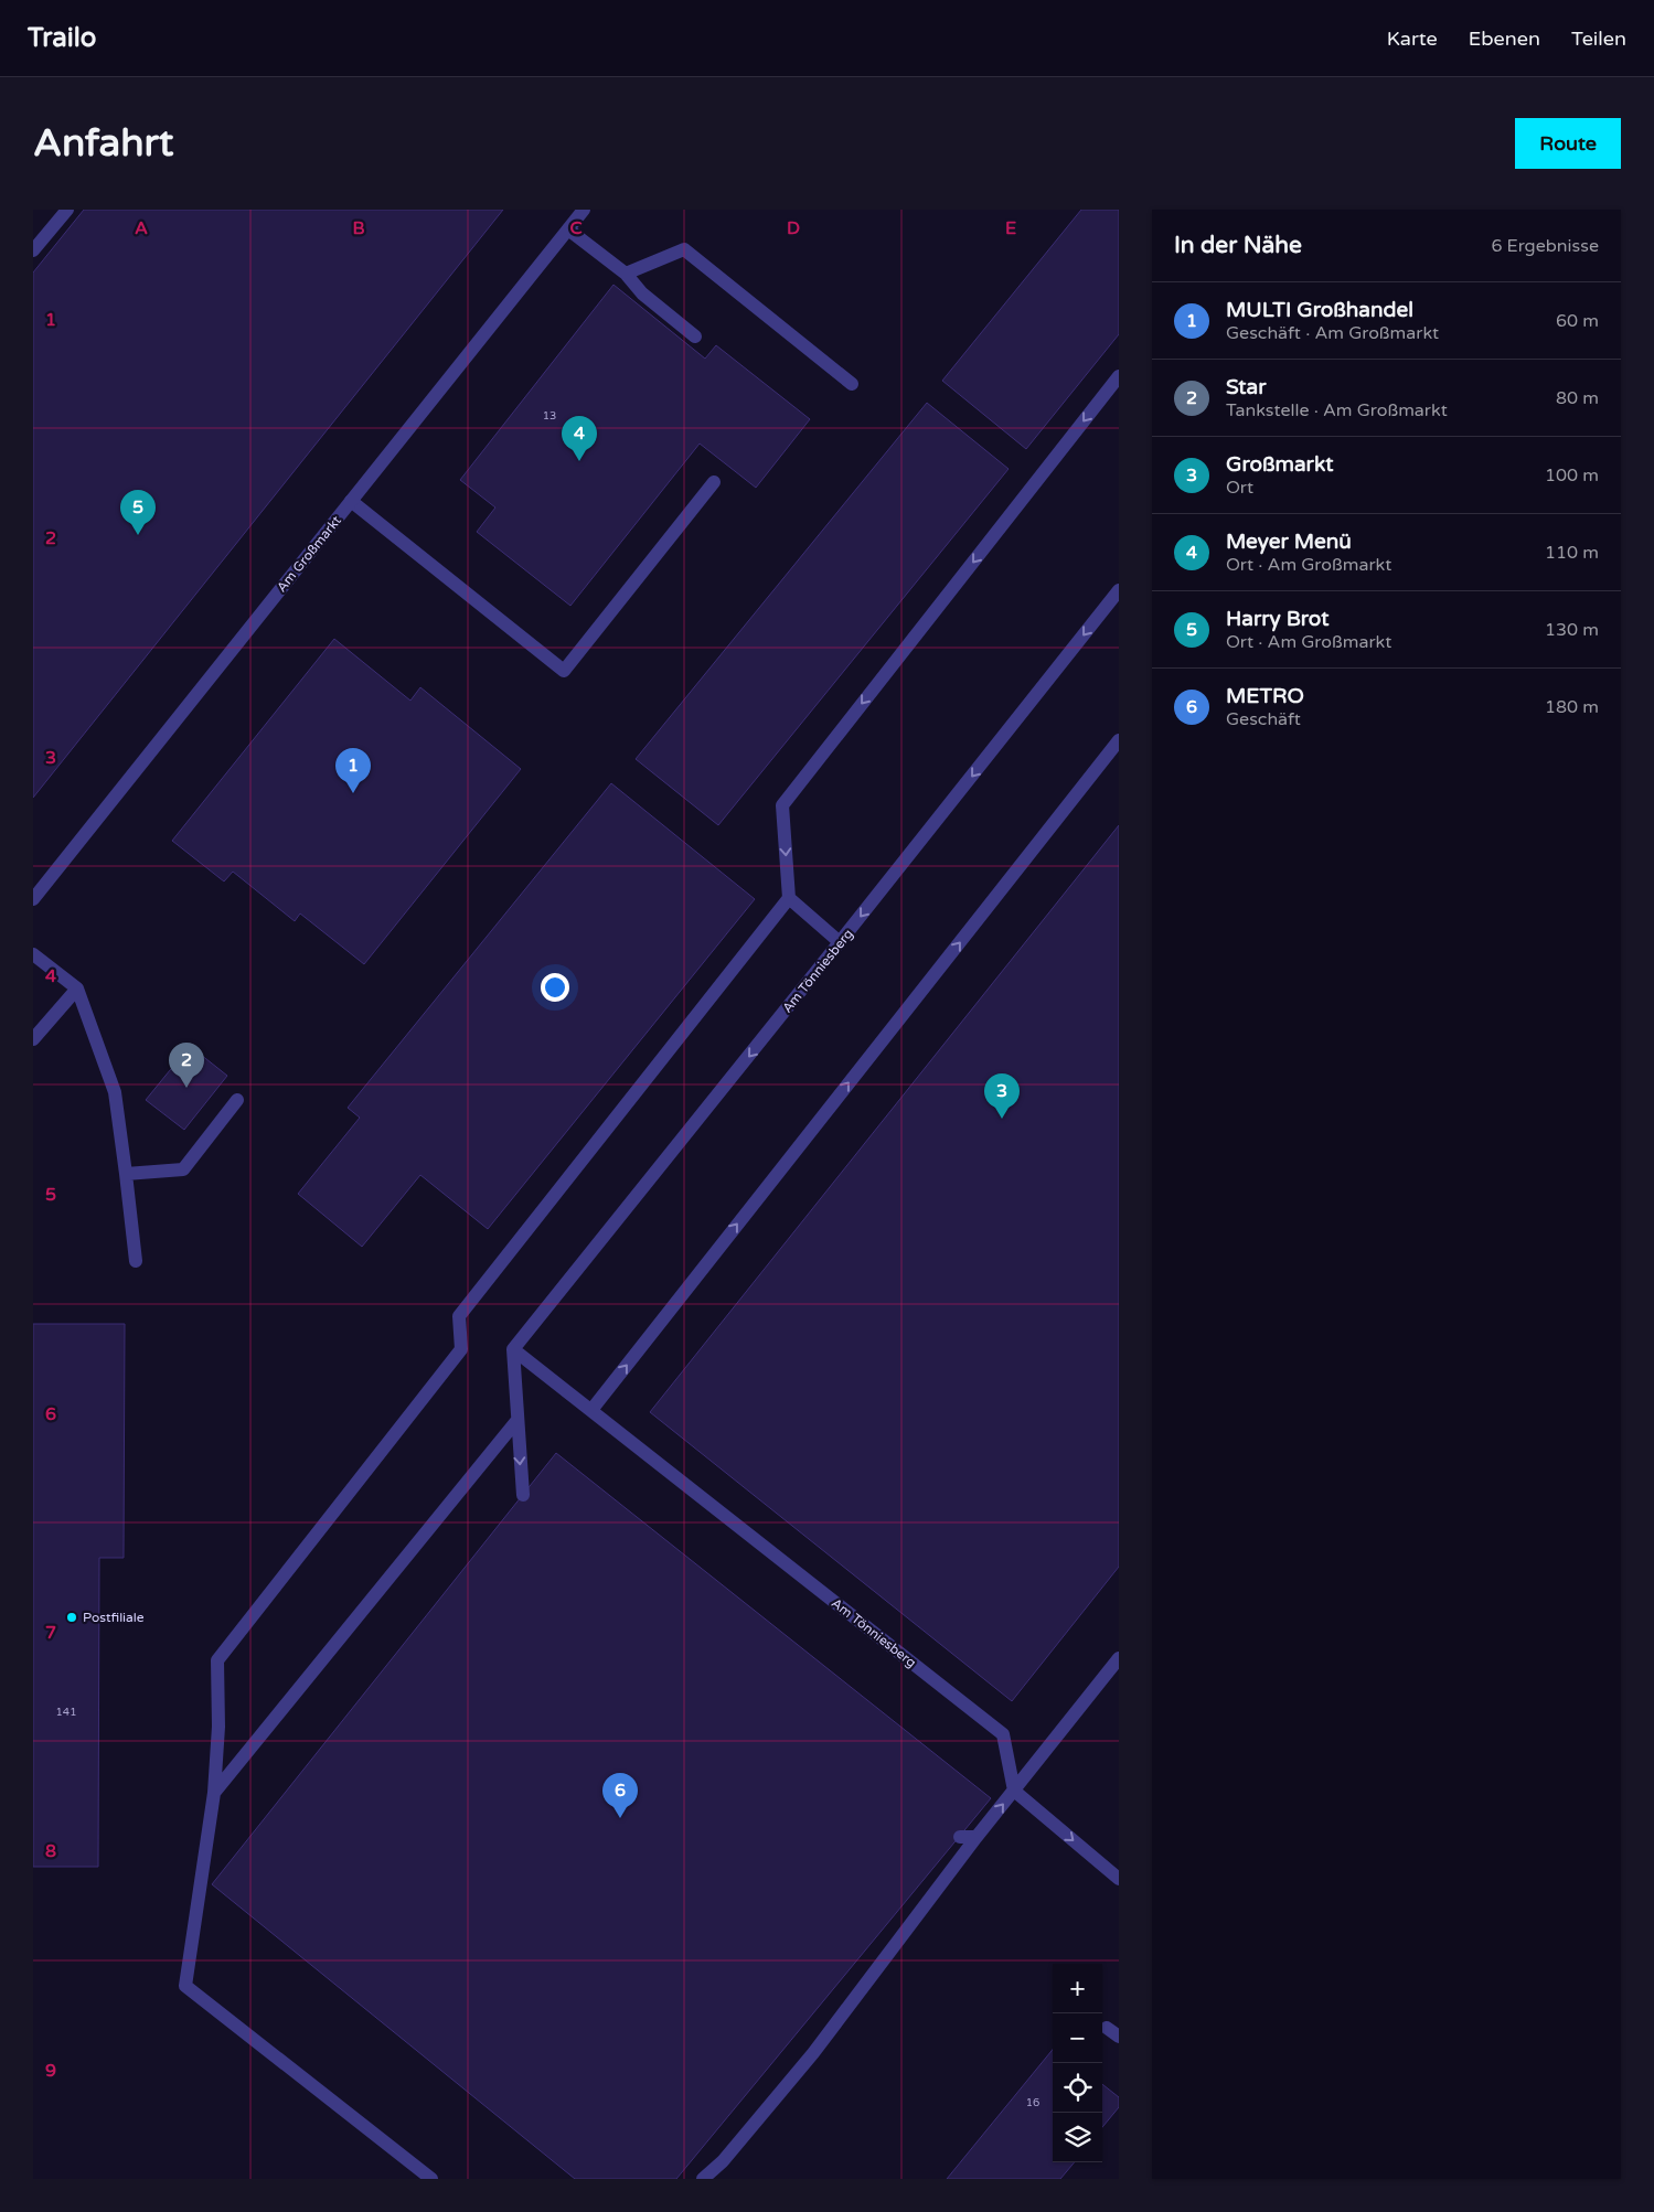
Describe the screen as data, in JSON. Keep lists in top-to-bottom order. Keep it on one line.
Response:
{"streets":{"street":["Am Großmarkt","Am Tönniesberg"]},"places":["Postfiliale"],"house_numbers":["13","141","16"],"page":{"header":"Trailo","nav":["Karte","Ebenen","Teilen"],"buttons":"Route","title":"Anfahrt","heading":["In der Nähe","6 Ergebnisse"],"list":[{"mark":"1","name":"MULTI Großhandel","note":"Geschäft · Am Großmarkt","value":"60 m"},{"mark":"2","name":"Star","note":"Tankstelle · Am Großmarkt","value":"80 m"},{"mark":"3","name":"Großmarkt","note":"Ort","value":"100 m"},{"mark":"4","name":"Meyer Menü","note":"Ort · Am Großmarkt","value":"110 m"},{"mark":"5","name":"Harry Brot","note":"Ort · Am Großmarkt","value":"130 m"},{"mark":"6","name":"METRO","note":"Geschäft","value":"180 m"}],"pins":["4","5","1","2","3","6"],"map_buttons":["+","−"]},"grid":{"columns":["A","B","C","D","E"],"rows":["1","2","3","4","5","6","7","8","9"]}}
